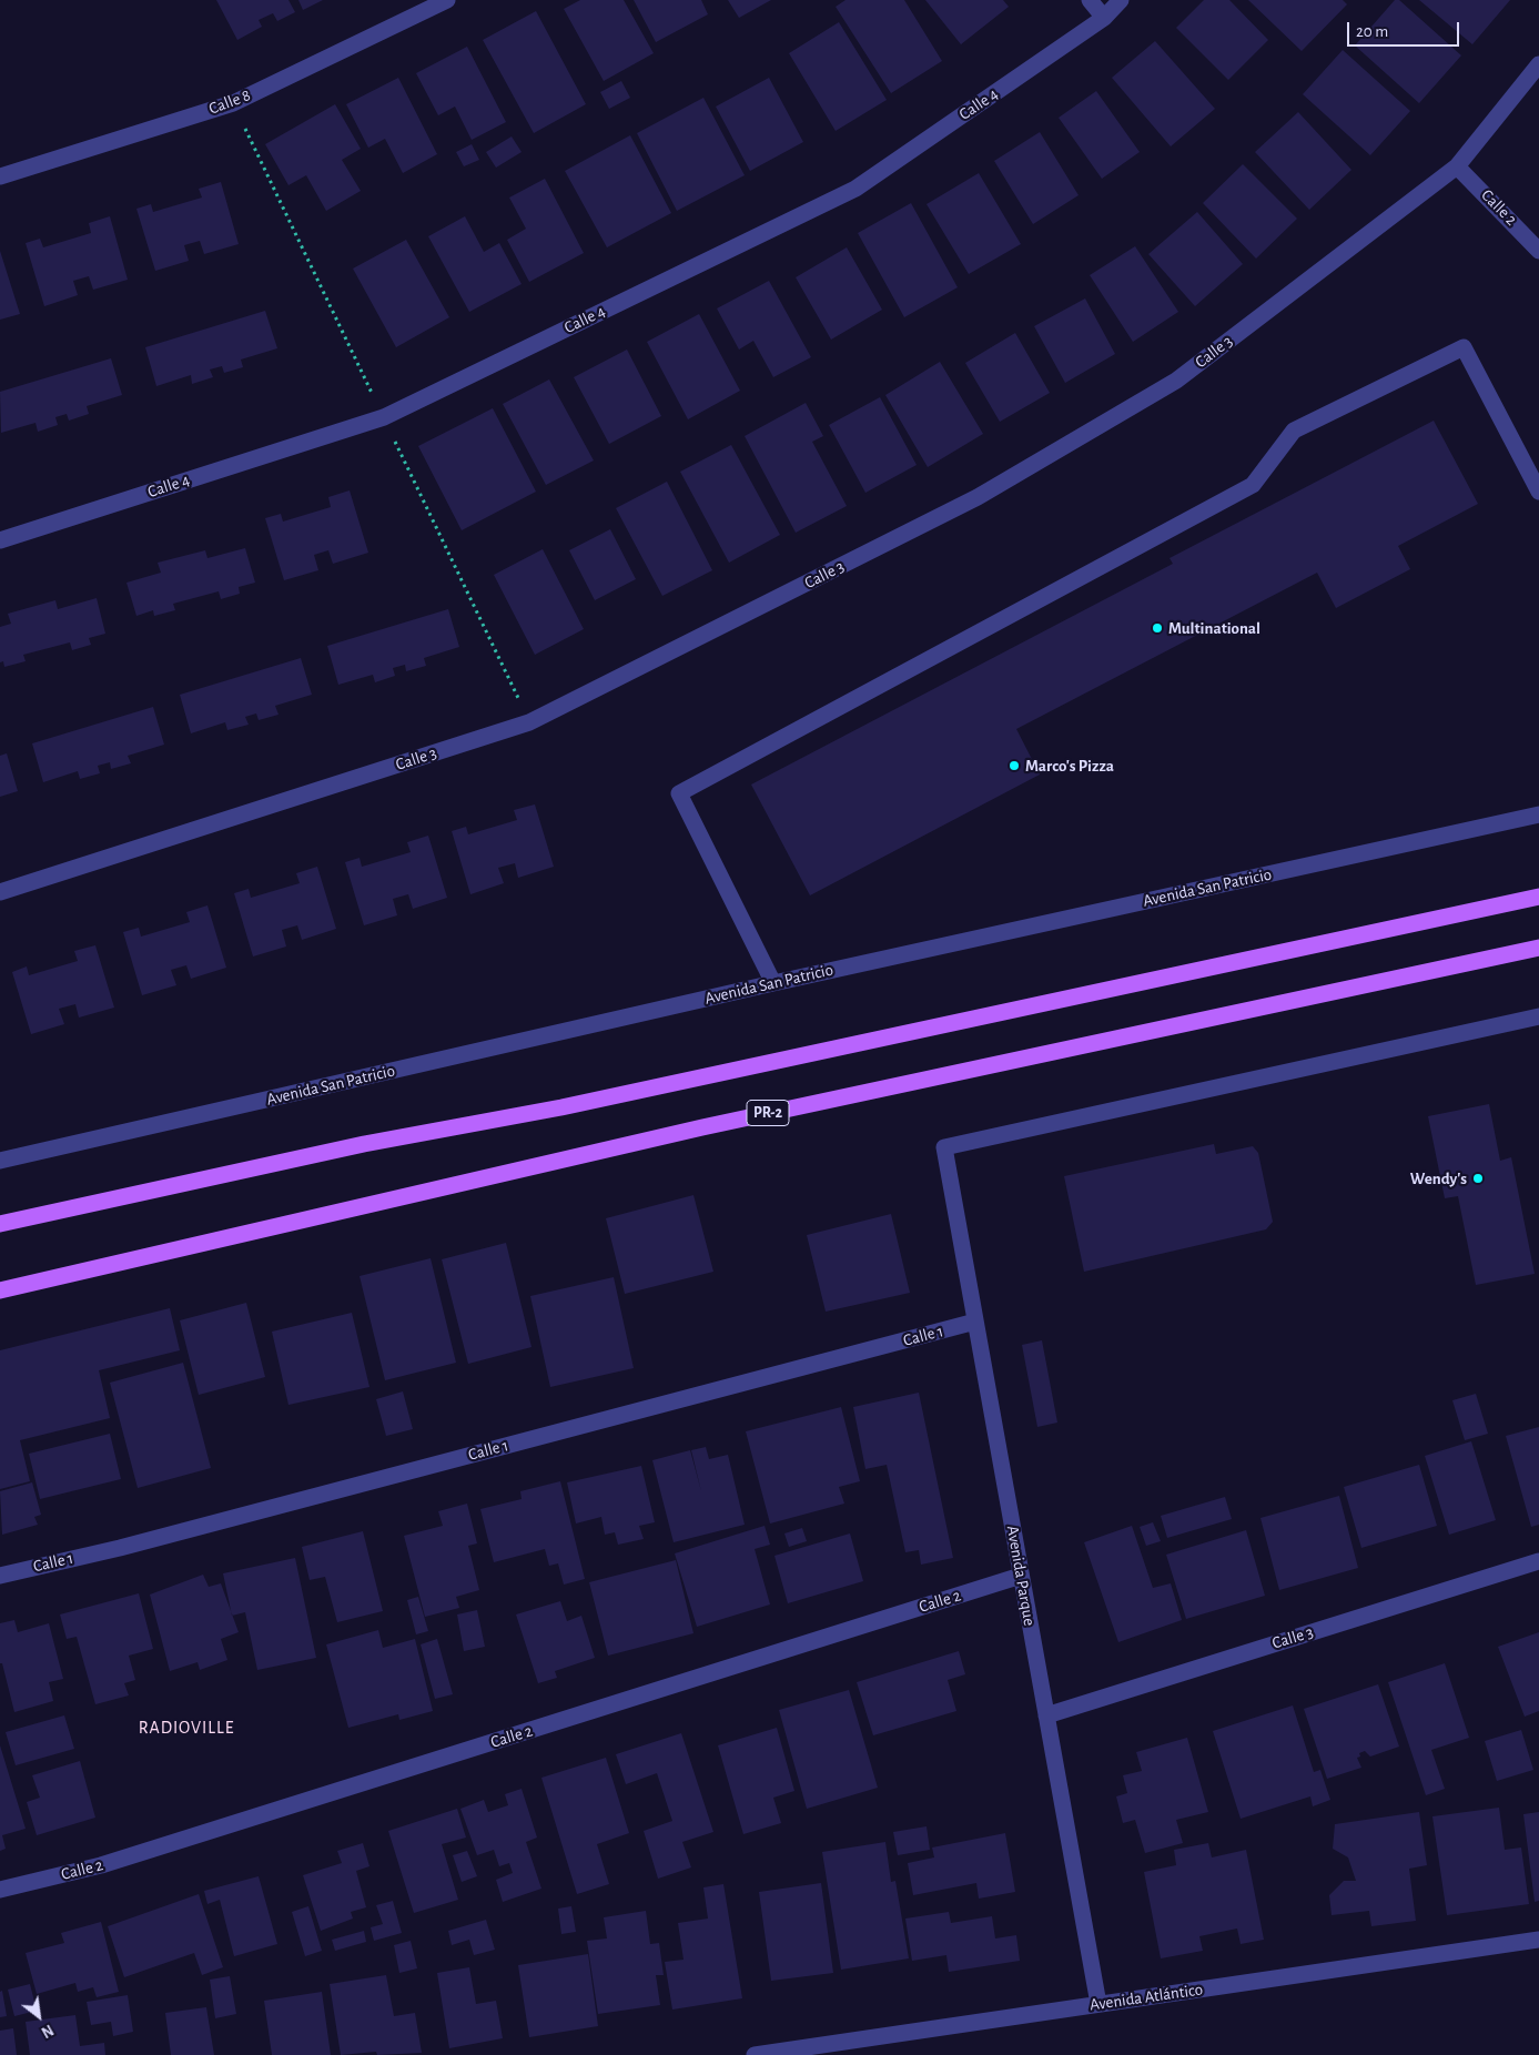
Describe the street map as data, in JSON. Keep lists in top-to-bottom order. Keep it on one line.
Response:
{"streets":{"main road":["PR-2"],"street":["Calle 8","Calle 4","Calle 2","Calle 3","Avenida San Patricio","Calle 1","Avenida Parque","Avenida Atlántico"]},"crossings":[["Calle 2","Calle 3"],["Calle 2","Avenida Parque"],["Calle 3","Avenida Parque"],["Calle 1","Avenida Parque"],["Avenida Parque","Avenida Atlántico"]],"districts":["RADIOVILLE"],"places":["Multinational","Marco's Pizza","Wendy's"],"scale_bar":"20 m","north":"bottom right"}
